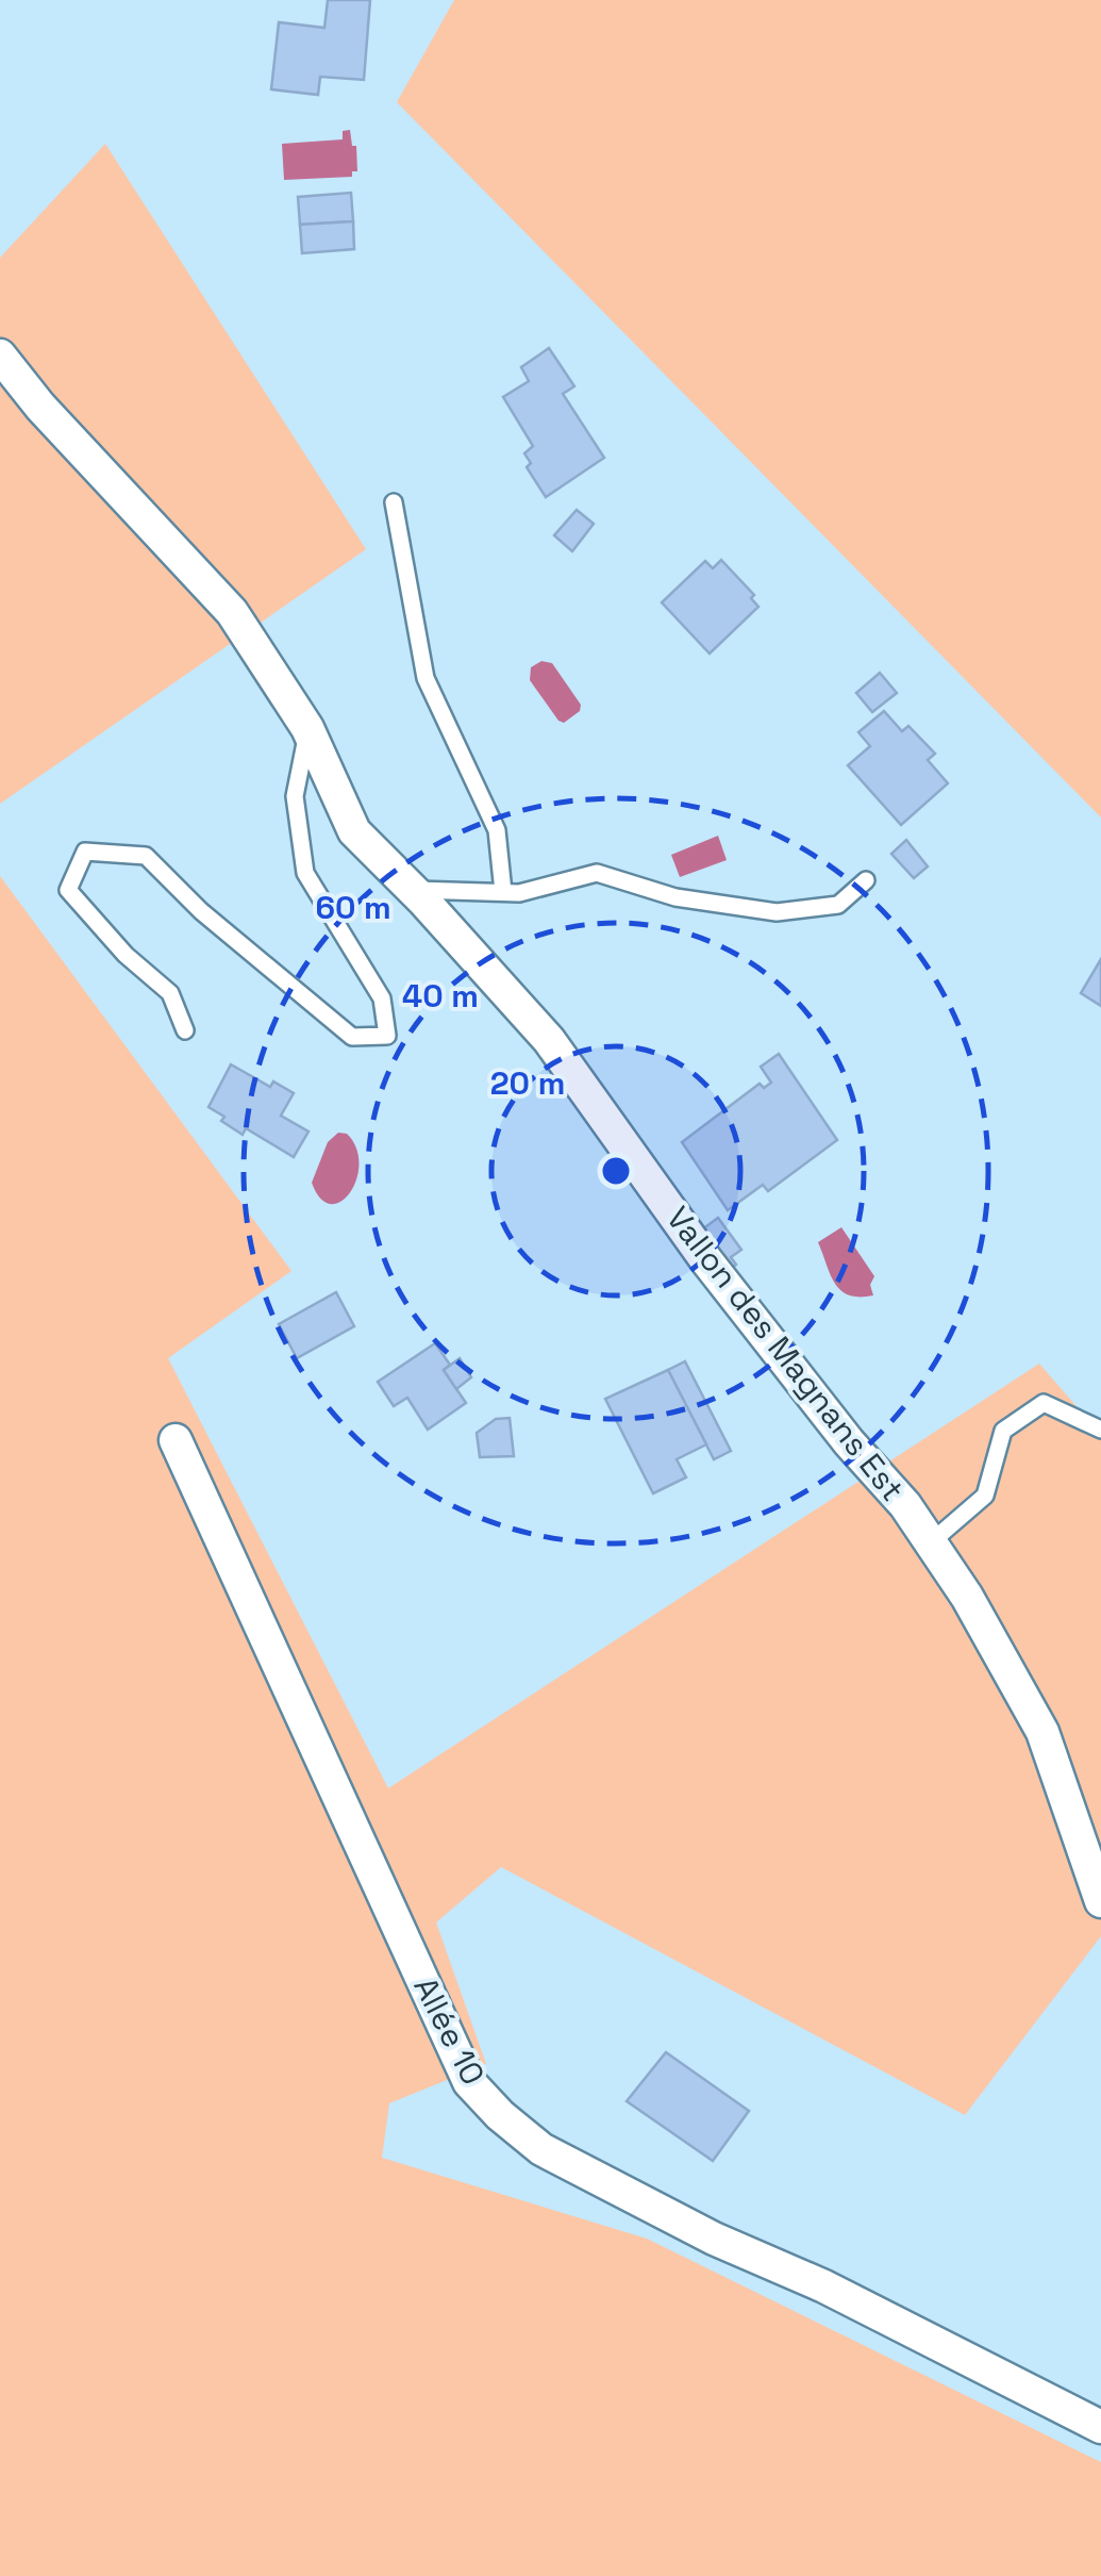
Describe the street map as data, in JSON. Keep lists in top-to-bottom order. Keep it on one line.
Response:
{"streets":{"street":["Vallon des Magnans Est","Allée 10"]},"rings":["60 m","40 m","20 m"]}
